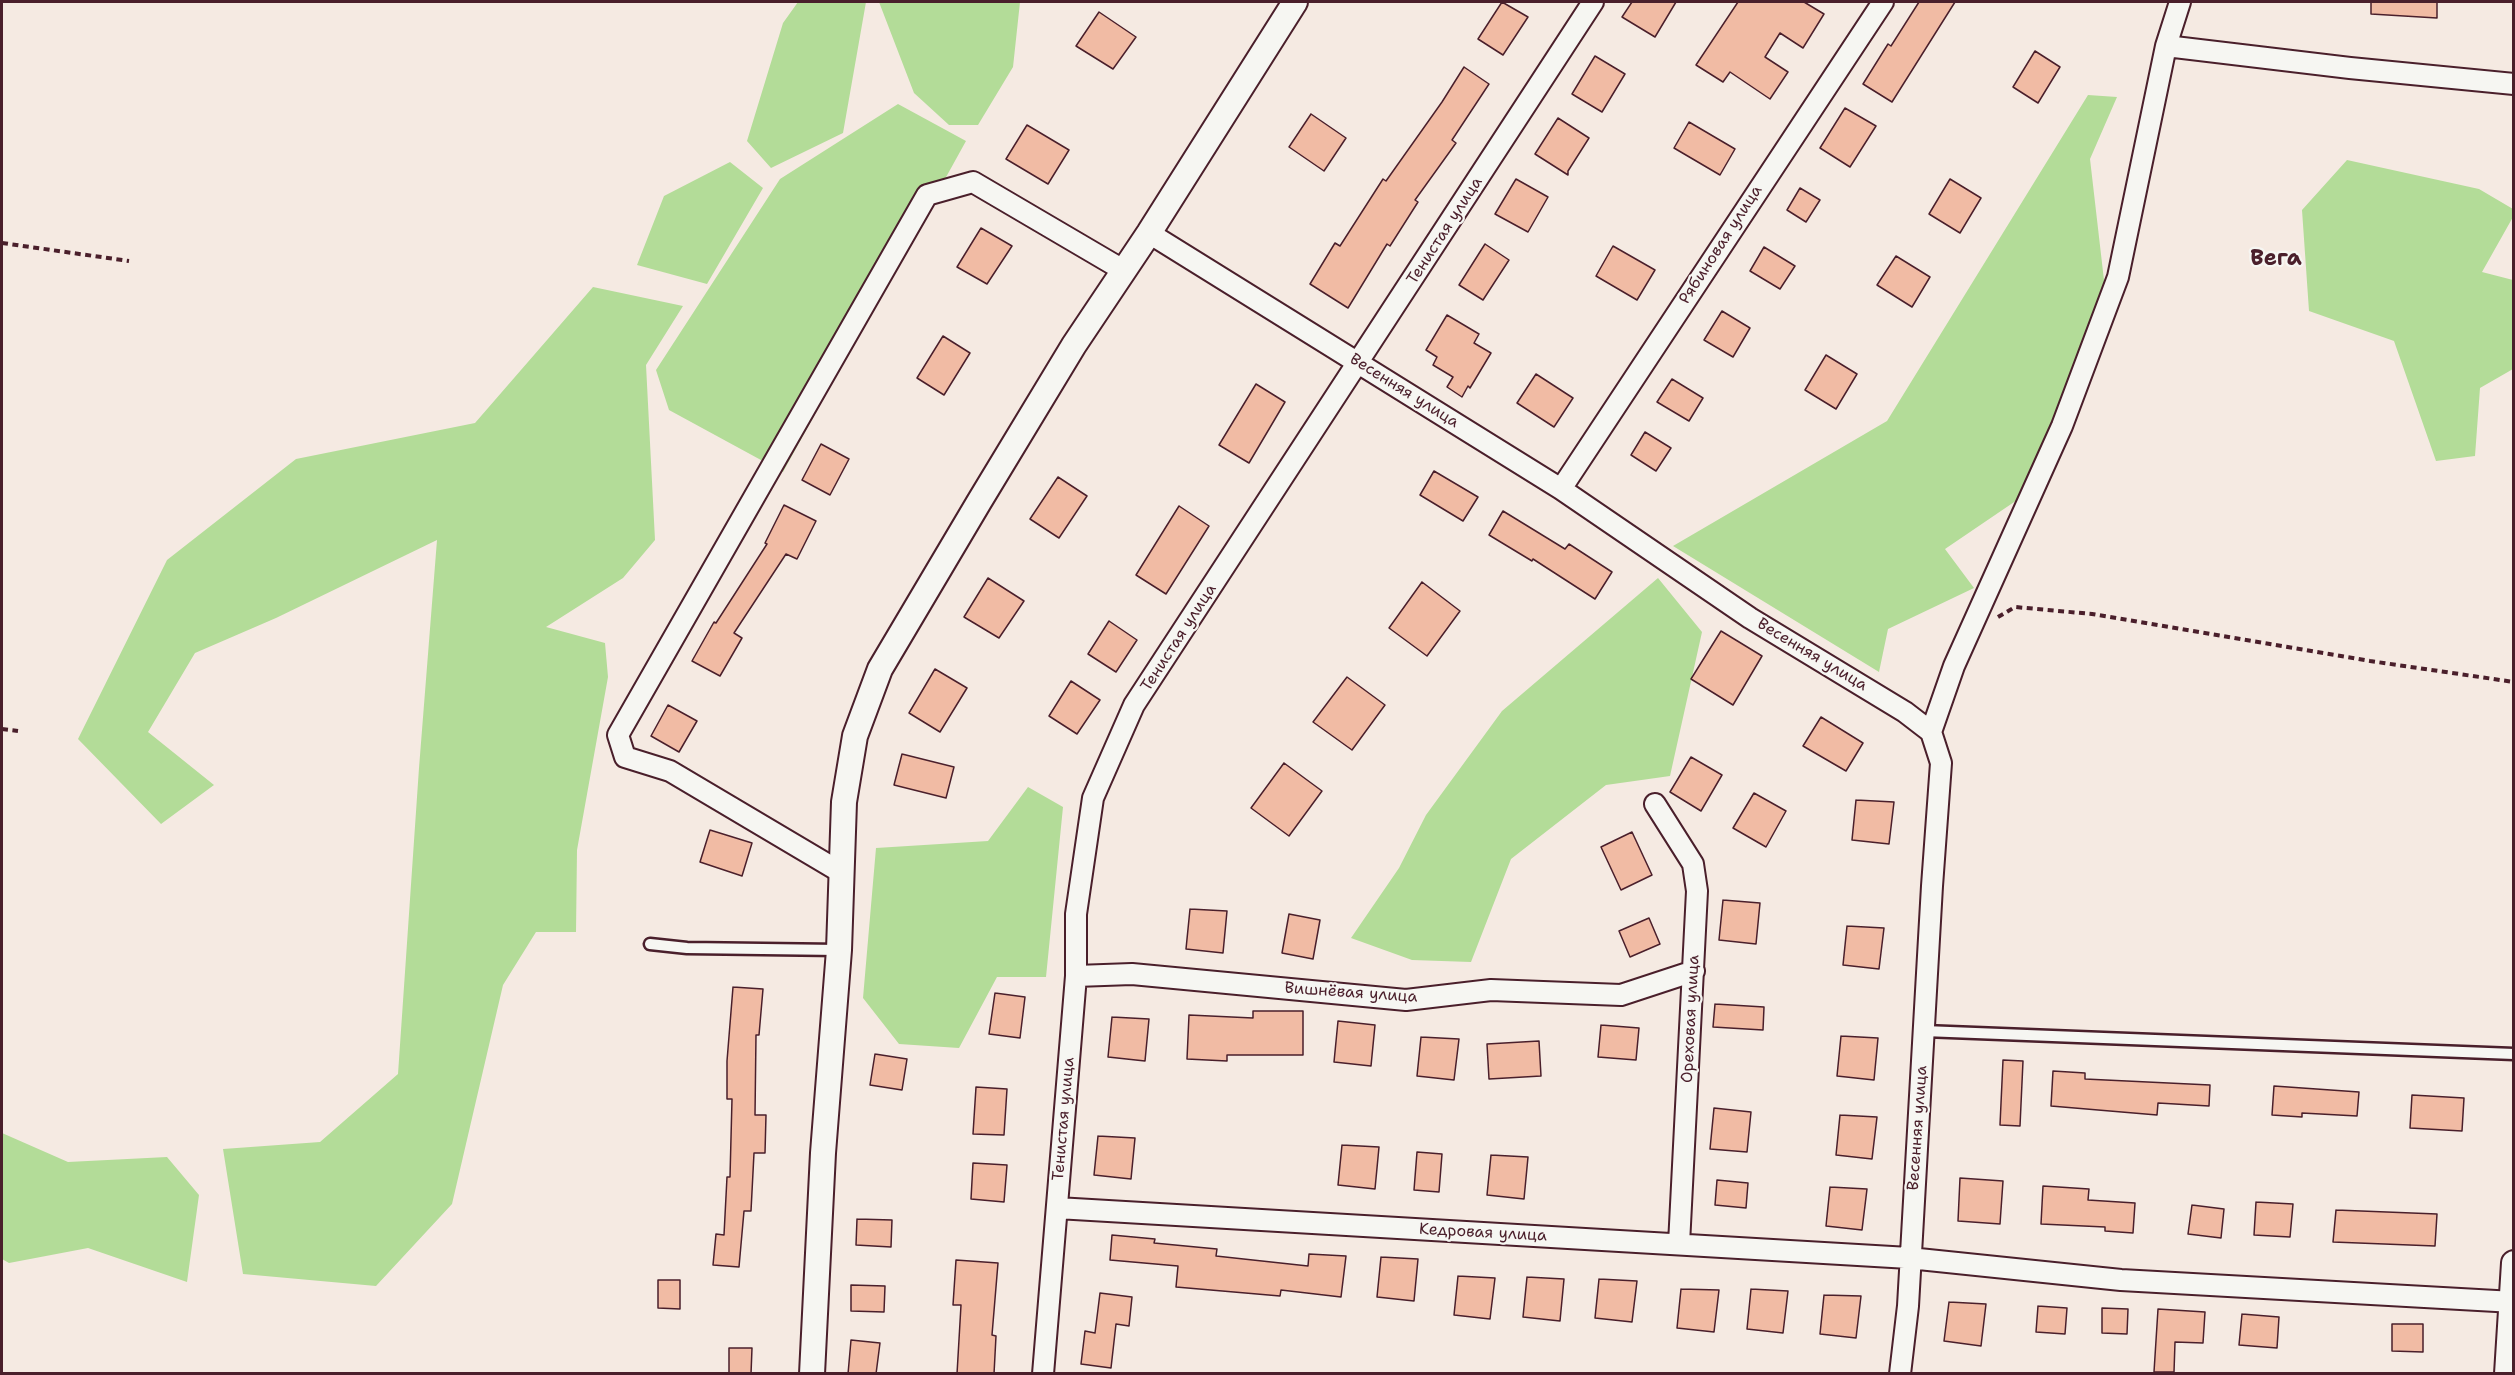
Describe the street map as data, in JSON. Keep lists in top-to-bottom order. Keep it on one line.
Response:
{"streets":{"street":["Тенистая улица","Рябиновая улица","Весенняя улица","Вишнёвая улица","Ореховая улица","Кедровая улица"]},"crossings":[["Тенистая улица","Весенняя улица"],["Тенистая улица","Вишнёвая улица"],["Тенистая улица","Кедровая улица"],["Рябиновая улица","Весенняя улица"],["Весенняя улица","Кедровая улица"],["Вишнёвая улица","Ореховая улица"],["Ореховая улица","Кедровая улица"]],"districts":["Вега"]}
